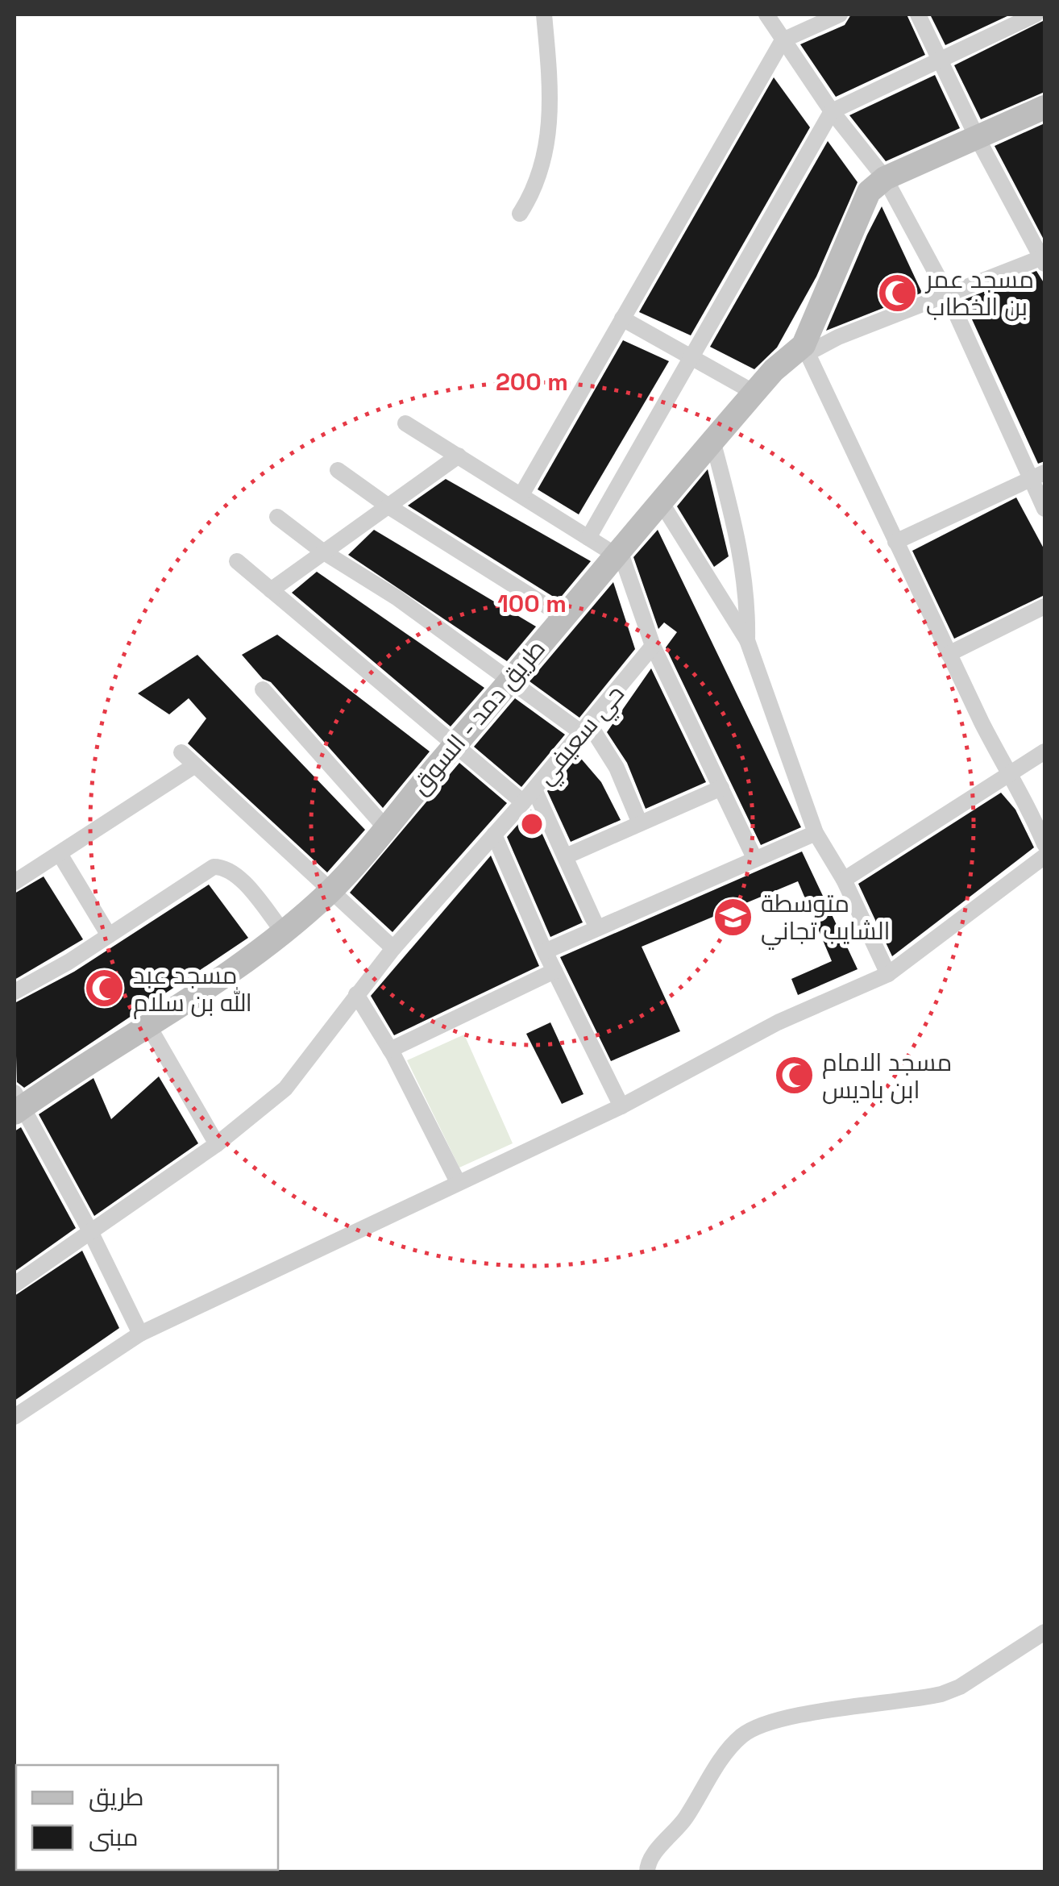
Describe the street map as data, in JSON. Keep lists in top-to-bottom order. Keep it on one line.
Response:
{"streets":{"main road":["طريق دمد - السوق"],"street":["حي سعيفي"]},"places":{"mosque":["مسجد عمر بن الخطاب","مسجد عبد الله بن سلام","مسجد الامام ابن باديس"],"school or university":["متوسطة الشايب تجاني"]},"legend":["طريق","مبنى"],"rings":["200 m","100 m"]}
